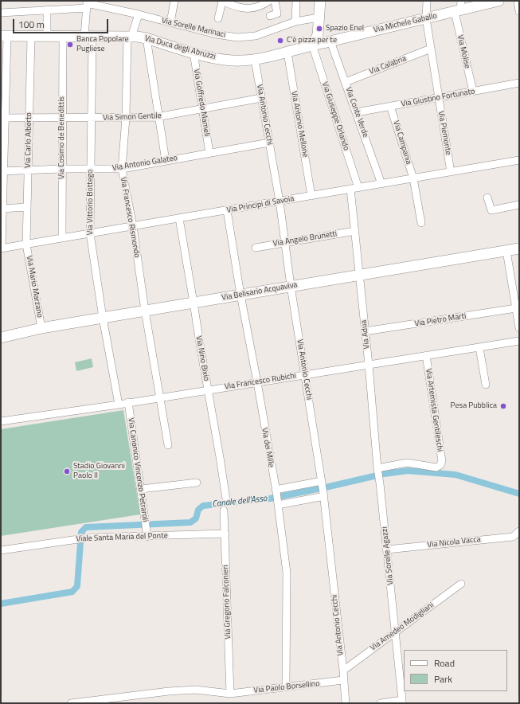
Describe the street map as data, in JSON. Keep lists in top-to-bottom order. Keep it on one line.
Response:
{"streets":{"street":["Via Michele Gaballo","Via Sorelle Marinaci","Via Duca degli Abruzzi","Via Molise","Via Calabria","Via Giustino Fortunato","Via Goffredo Mameli","Via Conte Verde","Via Antonio Cecchi","Via Giuseppe Orlando","Via Simon Gentile","Via Antonio Mellone","Via Piemonte","Via Cosimo de Benedittis","Via Carlo Alberto","Via Campania","Via Antonio Galateo","Via Vittorio Bottego","Via Principi di Savoia","Via Francesco Rismondo","Via Angelo Brunetti","Via Mario Marzano","Via Belisario Acquaviva","Via Pietro Marti","Via Adua","Via Nino Bixio","Via Francesco Rubichi","Via Artemista Gentileschi","Via dei Mille","Via Canonico Vincenzo Petraroli","Viale Santa Maria del Ponte","Via Nicola Vacca","Via Sorelle Agazzi","Via Gregorio Falconieri","Via Amedeo Modigliani","Via Paolo Borsellino"]},"crossings":[["Via Michele Gaballo","Via Duca degli Abruzzi"],["Via Michele Gaballo","Via Molise"],["Via Michele Gaballo","Via Conte Verde"],["Via Michele Gaballo","Via Giuseppe Orlando"],["Via Michele Gaballo","Via Piemonte"],["Via Sorelle Marinaci","Via Vittorio Bottego"],["Via Sorelle Marinaci","Via Francesco Rismondo"],["Via Duca degli Abruzzi","Via Goffredo Mameli"],["Via Duca degli Abruzzi","Via Antonio Cecchi"],["Via Duca degli Abruzzi","Via Giuseppe Orlando"],["Via Duca degli Abruzzi","Via Antonio Mellone"],["Via Duca degli Abruzzi","Via Cosimo de Benedittis"],["Via Duca degli Abruzzi","Via Carlo Alberto"],["Via Duca degli Abruzzi","Via Vittorio Bottego"],["Via Duca degli Abruzzi","Via Francesco Rismondo"],["Via Molise","Via Giustino Fortunato"],["Via Calabria","Via Conte Verde"],["Via Calabria","Via Piemonte"],["Via Giustino Fortunato","Via Conte Verde"],["Via Giustino Fortunato","Via Piemonte"],["Via Giustino Fortunato","Via Campania"],["Via Goffredo Mameli","Via Simon Gentile"],["Via Goffredo Mameli","Via Antonio Galateo"],["Via Conte Verde","Via Principi di Savoia"],["Via Antonio Cecchi","Via Simon Gentile"],["Via Antonio Cecchi","Via Antonio Galateo"],["Via Antonio Cecchi","Via Principi di Savoia"],["Via Antonio Cecchi","Via Angelo Brunetti"],["Via Antonio Cecchi","Via Belisario Acquaviva"],["Via Antonio Cecchi","Via Francesco Rubichi"],["Via Antonio Cecchi","Via Amedeo Modigliani"],["Via Antonio Cecchi","Via Paolo Borsellino"],["Via Giuseppe Orlando","Via Principi di Savoia"],["Via Simon Gentile","Via Cosimo de Benedittis"],["Via Simon Gentile","Via Carlo Alberto"],["Via Simon Gentile","Via Vittorio Bottego"],["Via Simon Gentile","Via Francesco Rismondo"],["Via Antonio Mellone","Via Principi di Savoia"],["Via Piemonte","Via Principi di Savoia"],["Via Cosimo de Benedittis","Via Antonio Galateo"],["Via Cosimo de Benedittis","Via Principi di Savoia"],["Via Carlo Alberto","Via Antonio Galateo"],["Via Carlo Alberto","Via Principi di Savoia"],["Via Carlo Alberto","Via Mario Marzano"],["Via Campania","Via Principi di Savoia"],["Via Antonio Galateo","Via Vittorio Bottego"],["Via Antonio Galateo","Via Francesco Rismondo"],["Via Vittorio Bottego","Via Principi di Savoia"],["Via Vittorio Bottego","Via Belisario Acquaviva"],["Via Vittorio Bottego","Via Francesco Rubichi"],["Via Principi di Savoia","Via Francesco Rismondo"],["Via Principi di Savoia","Via Mario Marzano"],["Via Principi di Savoia","Via Adua"],["Via Principi di Savoia","Via Nino Bixio"],["Via Principi di Savoia","Via dei Mille"],["Via Francesco Rismondo","Via Belisario Acquaviva"],["Via Francesco Rismondo","Via Francesco Rubichi"],["Via Angelo Brunetti","Via Adua"],["Via Mario Marzano","Via Belisario Acquaviva"],["Via Belisario Acquaviva","Via Adua"],["Via Belisario Acquaviva","Via Nino Bixio"],["Via Belisario Acquaviva","Via dei Mille"],["Via Pietro Marti","Via Adua"],["Via Adua","Via Francesco Rubichi"],["Via Adua","Via Artemista Gentileschi"],["Via Adua","Via Sorelle Agazzi"],["Via Nino Bixio","Via Francesco Rubichi"],["Via Francesco Rubichi","Via Artemista Gentileschi"],["Via Francesco Rubichi","Via dei Mille"],["Via Francesco Rubichi","Via Canonico Vincenzo Petraroli"],["Via dei Mille","Via Paolo Borsellino"],["Via Canonico Vincenzo Petraroli","Viale Santa Maria del Ponte"],["Viale Santa Maria del Ponte","Via Gregorio Falconieri"],["Via Nicola Vacca","Via Sorelle Agazzi"],["Via Sorelle Agazzi","Via Amedeo Modigliani"],["Via Gregorio Falconieri","Via Paolo Borsellino"]],"water":["Canale dell'Asso"],"places":["Spazio Enel","C'è pizza per te","Banca Popolare Pugliese","Pesa Pubblica","Stadio Giovanni Paolo II"],"legend":["Road","Park"],"scale_bar":"100 m"}
